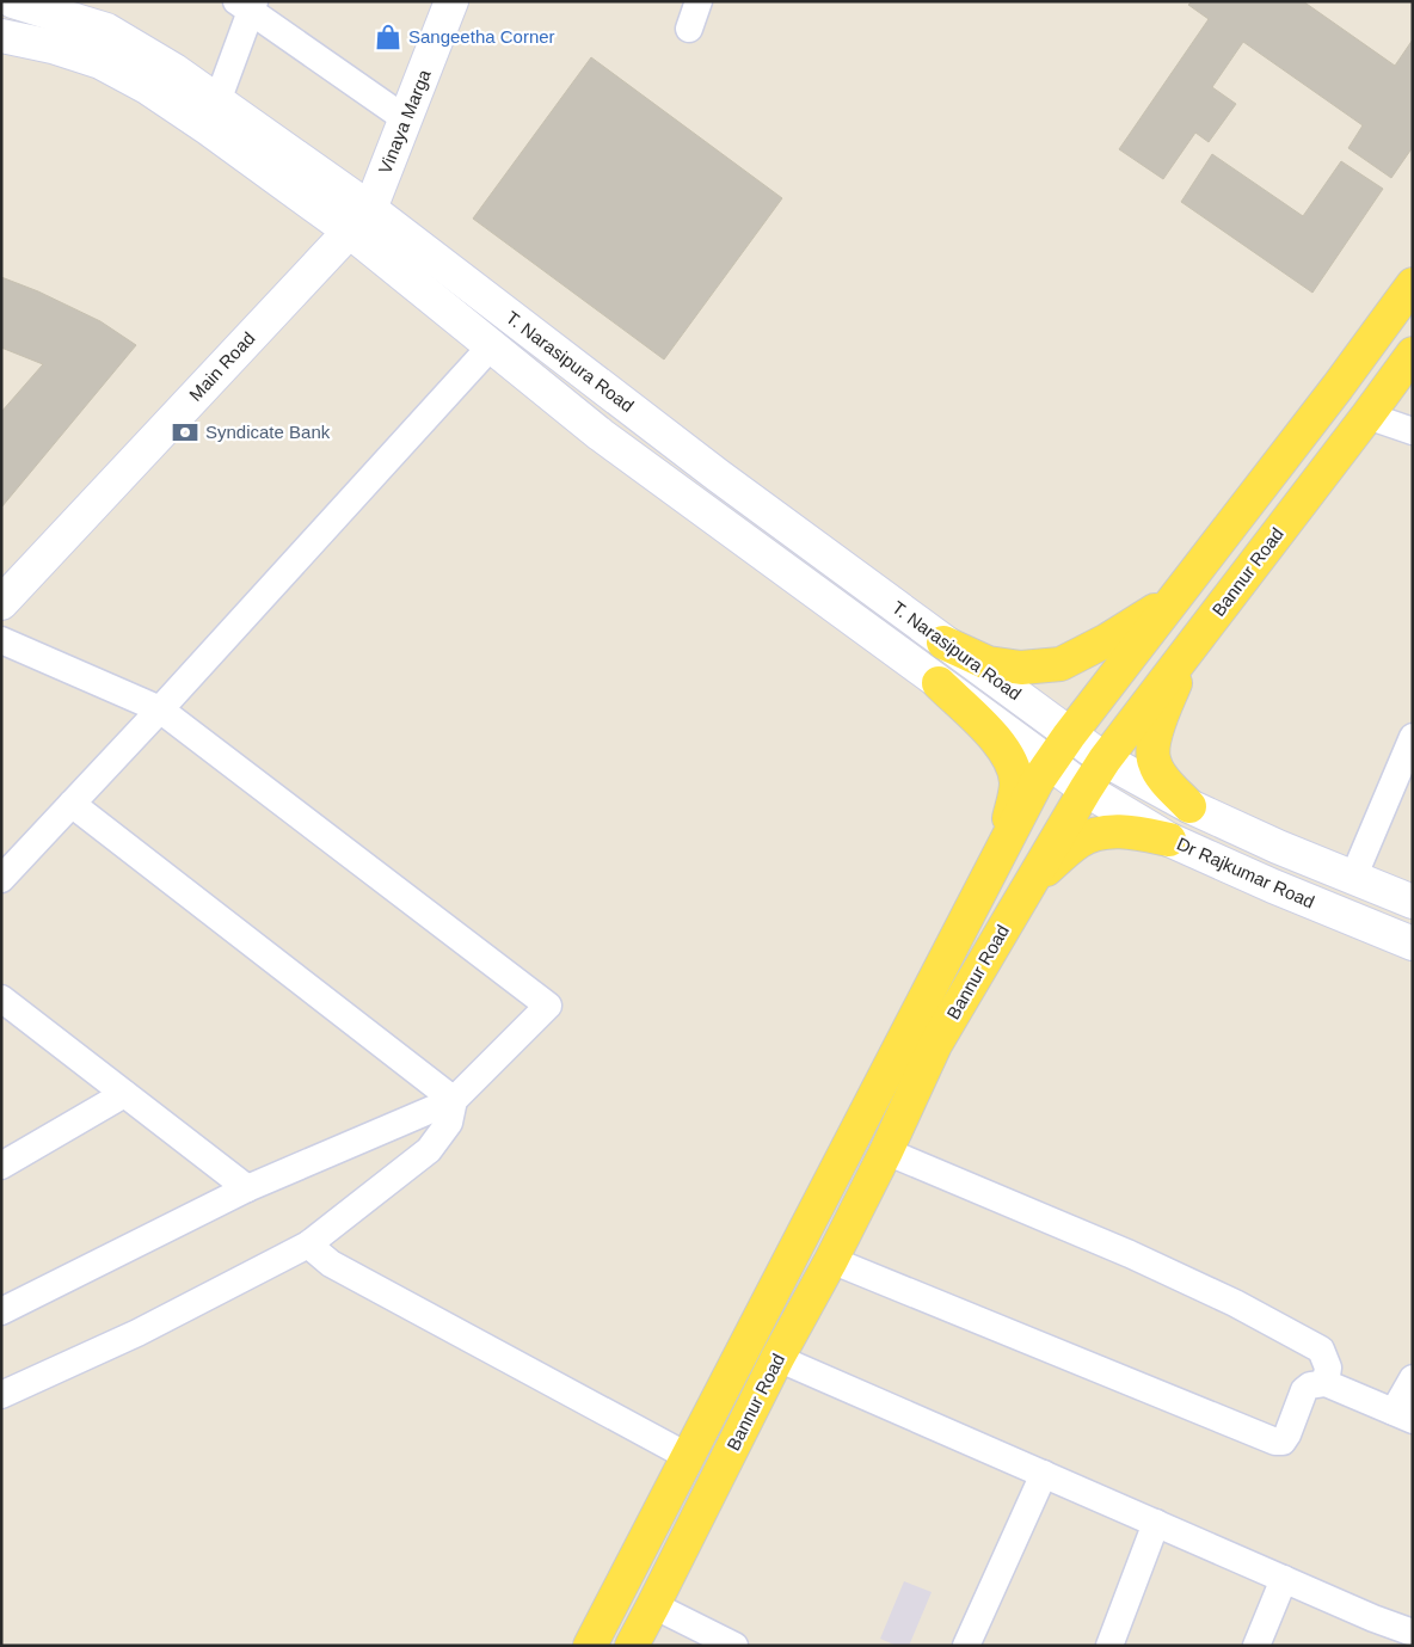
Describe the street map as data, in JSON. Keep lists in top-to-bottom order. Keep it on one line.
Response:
{"streets":{"main road":["Vinaya Marga","T. Narasipura Road","Main Road","Bannur Road","Dr Rajkumar Road"]},"crossings":[["Vinaya Marga","T. Narasipura Road"],["Vinaya Marga","Main Road"],["T. Narasipura Road","Main Road"],["T. Narasipura Road","Bannur Road"],["T. Narasipura Road","Dr Rajkumar Road"],["Bannur Road","Dr Rajkumar Road"]],"places":{"shop":["Sangeetha Corner"],"bank":["Syndicate Bank"]}}
